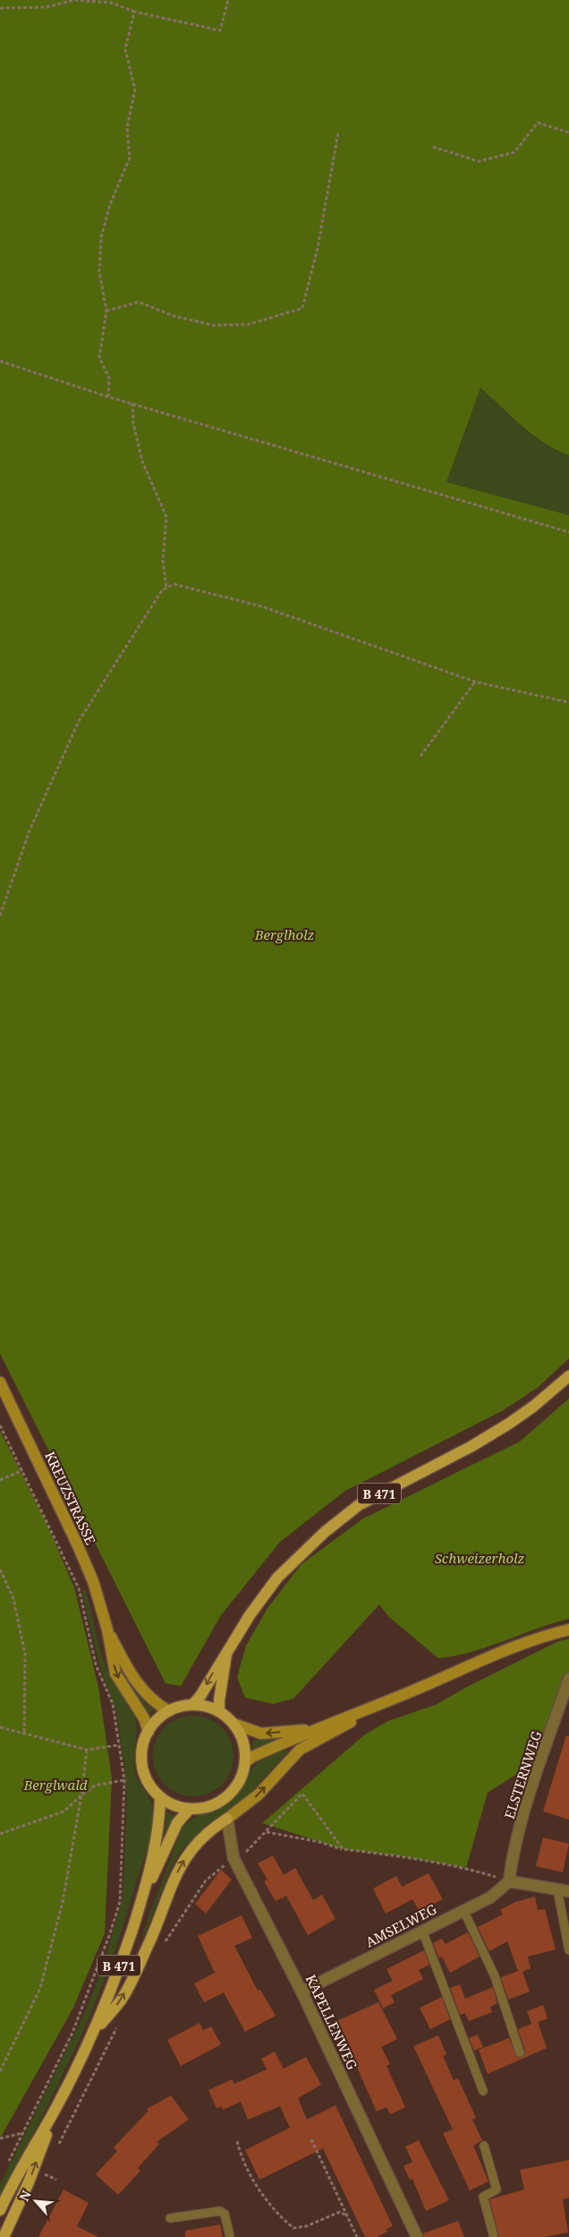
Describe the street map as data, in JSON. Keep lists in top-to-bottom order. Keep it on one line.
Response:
{"streets":{"main road":["B 471","KREUZSTRASSE"],"street":["ELSTERNWEG","AMSELWEG","KAPELLENWEG"]},"crossings":[["B 471","KREUZSTRASSE"],["ELSTERNWEG","AMSELWEG"],["AMSELWEG","KAPELLENWEG"]],"parks":["Berglholz","Schweizerholz","Berglwald"],"north":"top left"}
